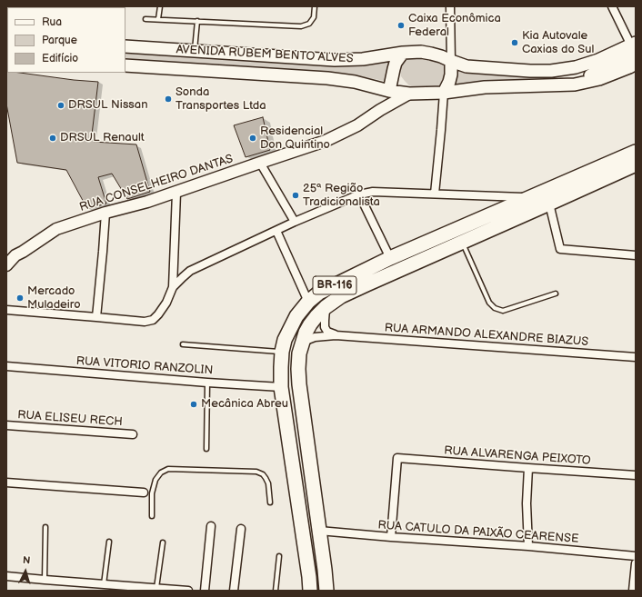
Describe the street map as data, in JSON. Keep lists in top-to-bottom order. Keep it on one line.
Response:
{"streets":{"highway":["BR-116"],"main road":["AVENIDA RUBEM BENTO ALVES"],"street":["RUA CONSELHEIRO DANTAS","RUA ARMANDO ALEXANDRE BIAZUS","RUA VITORIO RANZOLIN","RUA ELISEU RECH","RUA ALVARENGA PEIXOTO","RUA CATULO DA PAIXÃO CEARENSE"]},"crossings":[["AVENIDA RUBEM BENTO ALVES","RUA CONSELHEIRO DANTAS"],["BR-116","RUA ARMANDO ALEXANDRE BIAZUS"],["BR-116","RUA VITORIO RANZOLIN"],["BR-116","RUA CATULO DA PAIXÃO CEARENSE"],["RUA ALVARENGA PEIXOTO","RUA CATULO DA PAIXÃO CEARENSE"]],"places":["Caixa Econômica Federal","Kia Autovale Caxias do Sul","Sonda Transportes Ltda","DRSUL Nissan","DRSUL Renault","Residencial Don Quintino","25ª Região Tradicionalista","Mercado Muladeiro","Mecânica Abreu"],"legend":["Rua","Parque","Edifício"],"north":"top"}
